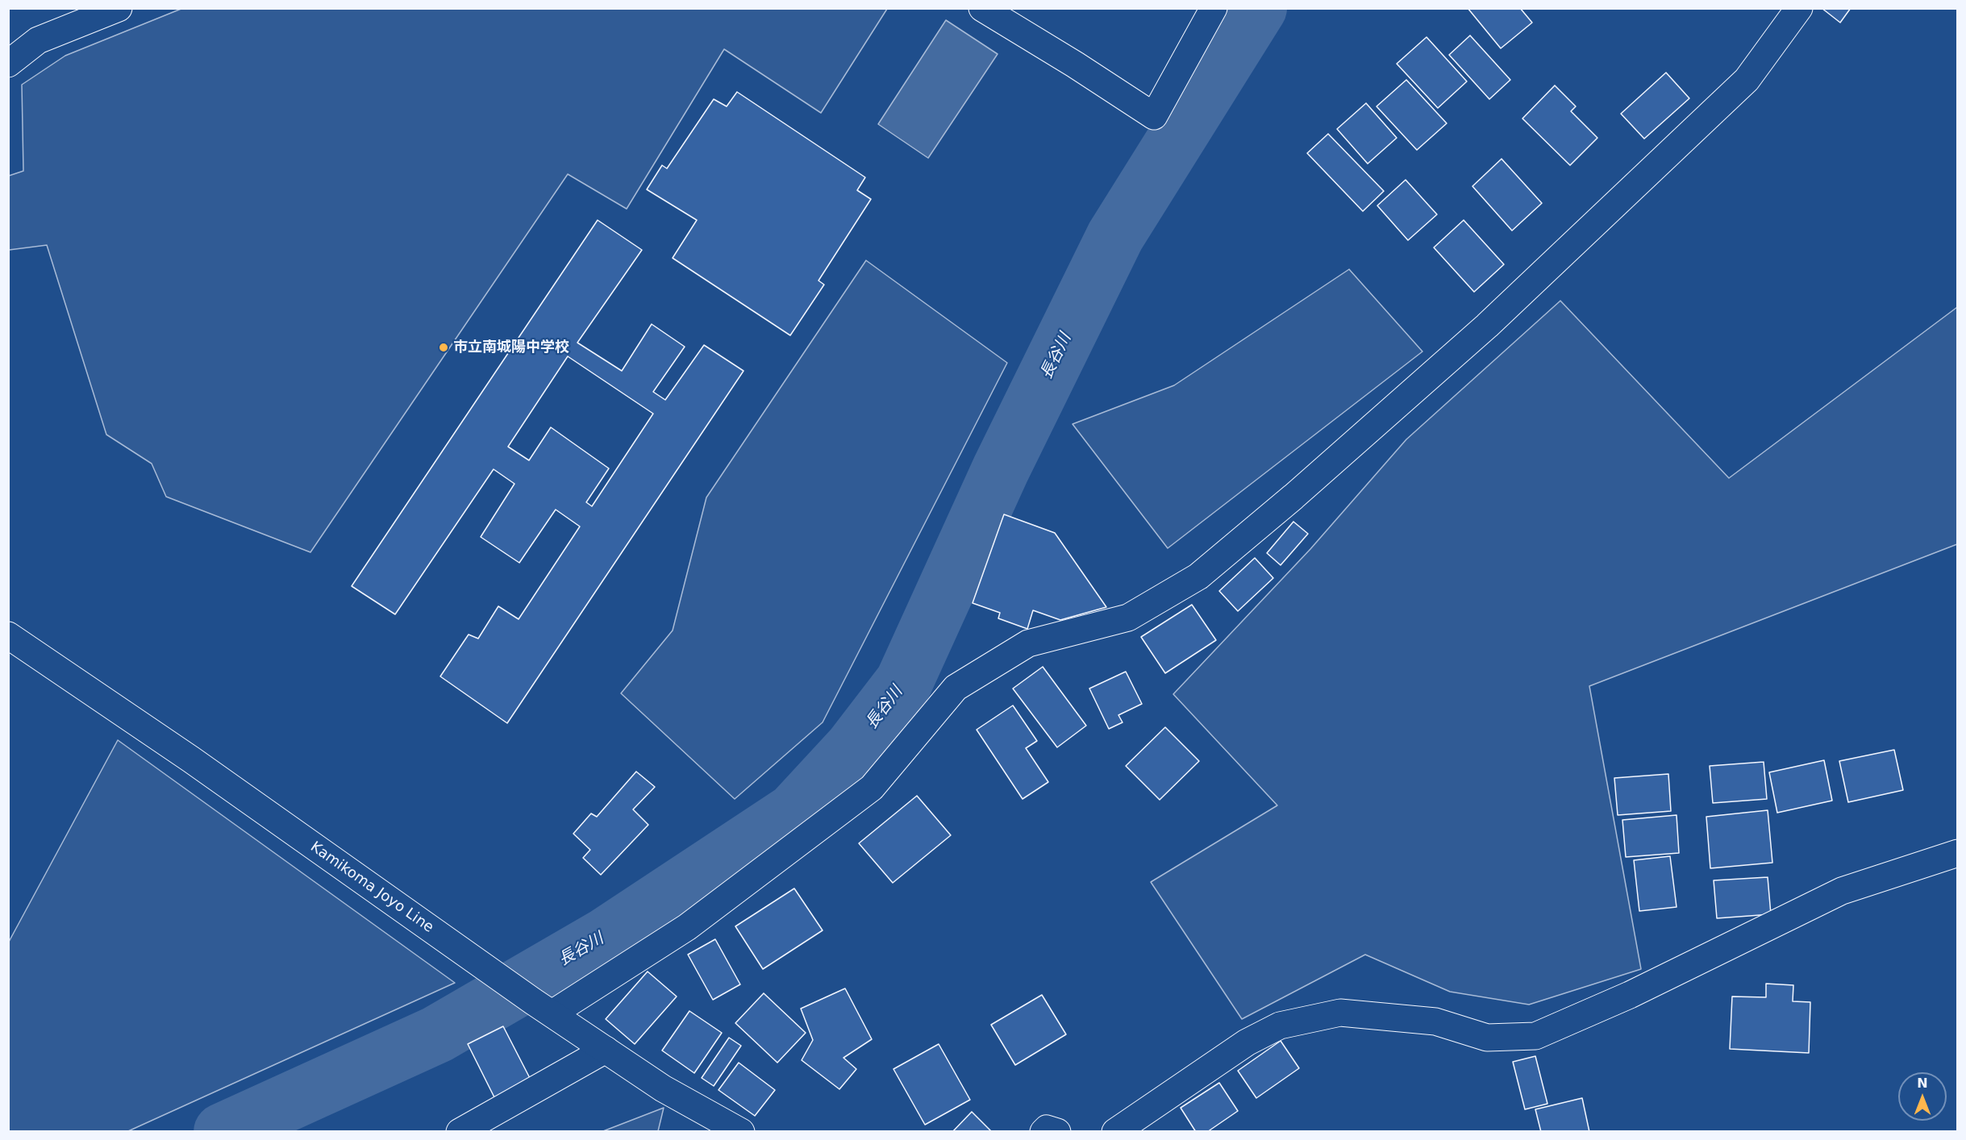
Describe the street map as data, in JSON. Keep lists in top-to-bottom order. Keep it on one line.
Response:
{"streets":{"street":["Kamikoma Joyo Line"]},"water":["長谷川"],"places":["市立南城陽中学校"],"north":"top"}
